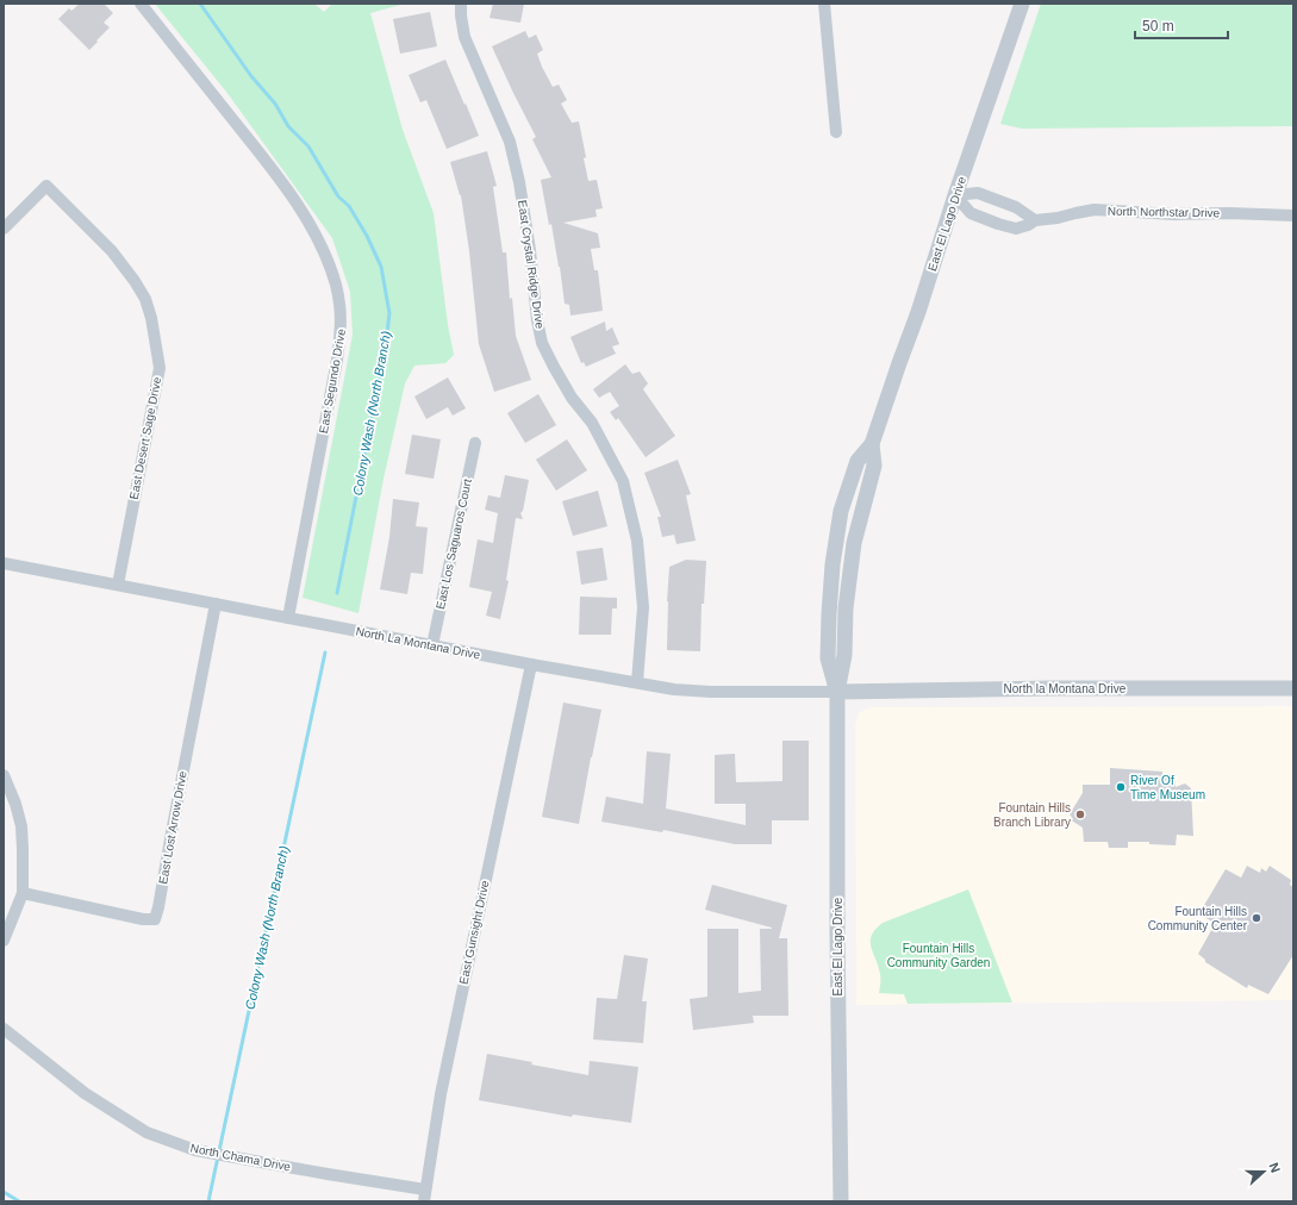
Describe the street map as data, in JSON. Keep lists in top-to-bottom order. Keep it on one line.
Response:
{"streets":{"street":["North Northstar Drive","East El Lago Drive","East Crystal Ridge Drive","East Segundo Drive","East Desert Sage Drive","East Los Saguaros Court","North La Montana Drive","North la Montana Drive","East Lost Arrow Drive","East Gunsight Drive","North Chama Drive"]},"crossings":[["North Northstar Drive","East El Lago Drive"],["East El Lago Drive","North La Montana Drive"],["East El Lago Drive","North la Montana Drive"],["East Crystal Ridge Drive","North La Montana Drive"],["East Segundo Drive","North La Montana Drive"],["East Desert Sage Drive","North La Montana Drive"],["East Los Saguaros Court","North La Montana Drive"],["North La Montana Drive","North la Montana Drive"],["North La Montana Drive","East Lost Arrow Drive"],["North La Montana Drive","East Gunsight Drive"],["East Gunsight Drive","North Chama Drive"]],"water":["Colony Wash (North Branch)"],"parks":["Fountain Hills Community Garden"],"places":["River Of Time Museum","Fountain Hills Branch Library","Fountain Hills Community Center"],"scale_bar":"50 m","north":"right"}
